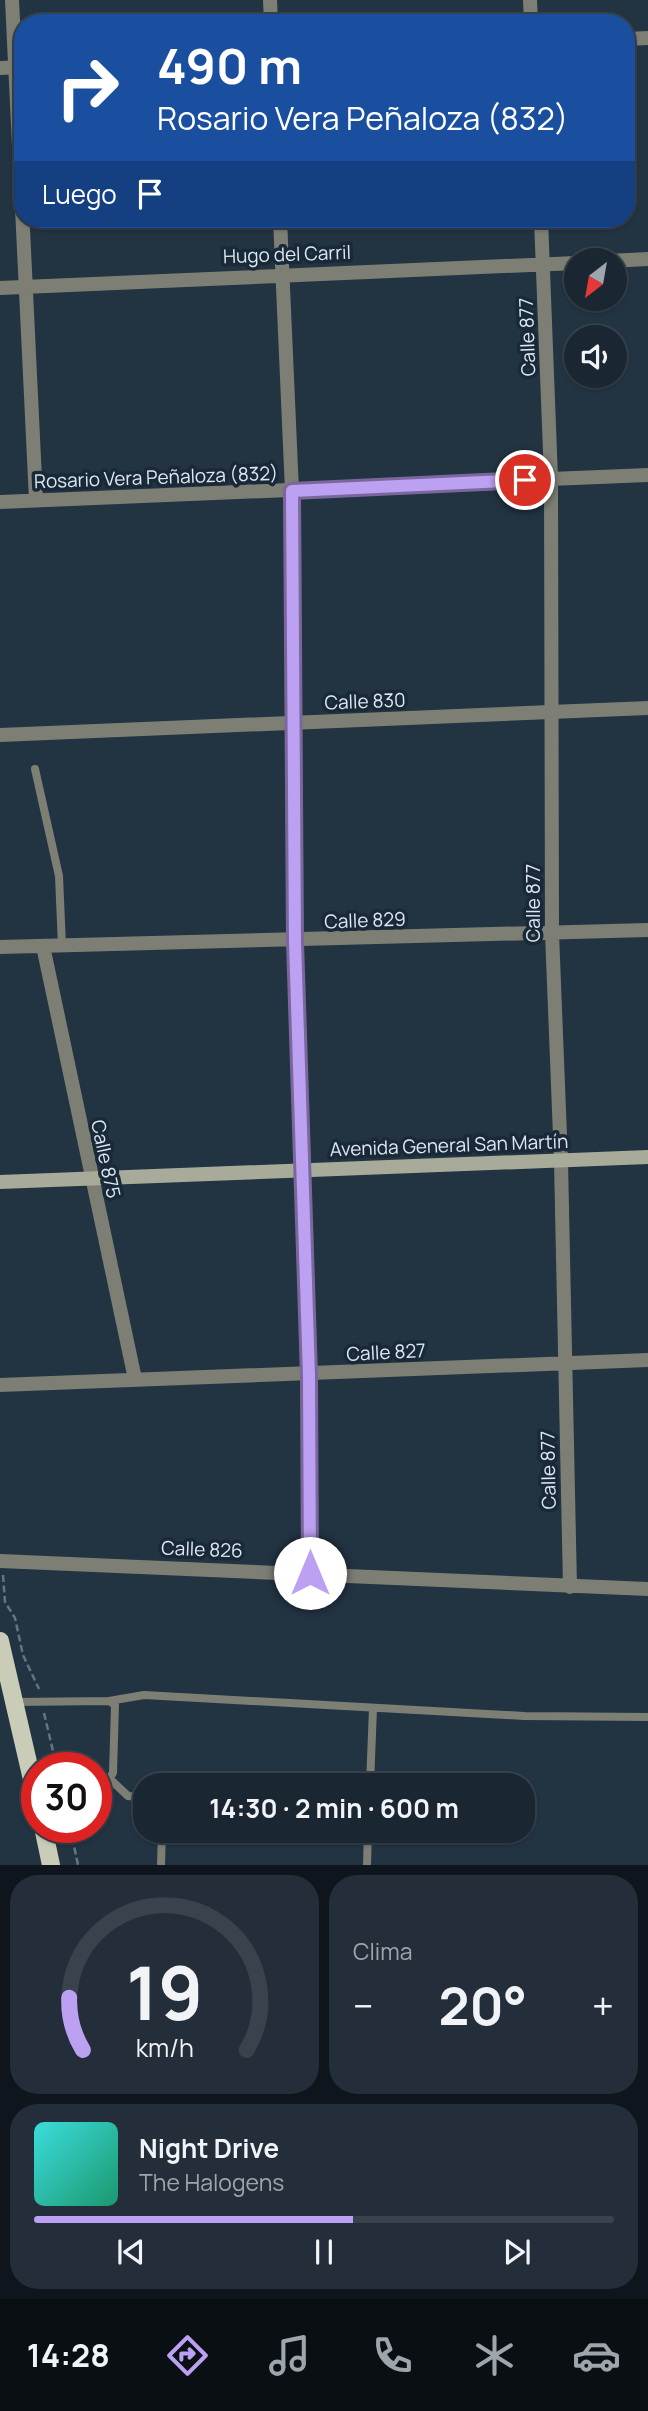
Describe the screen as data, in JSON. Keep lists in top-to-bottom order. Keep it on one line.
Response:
{"streets":{"main road":["Avenida General San Martín"],"street":["Hugo del Carril","Calle 877","Rosario Vera Peñaloza (832)","Calle 830","Calle 829","Calle 875","Calle 827","Calle 826"]},"crossings":[["Hugo del Carril","Calle 877"],["Calle 877","Rosario Vera Peñaloza (832)"],["Calle 877","Calle 830"],["Calle 877","Calle 829"],["Calle 877","Avenida General San Martín"],["Calle 877","Calle 827"],["Calle 877","Calle 826"],["Calle 829","Calle 875"],["Avenida General San Martín","Calle 875"],["Calle 875","Calle 827"]],"north":"bottom left","page":{"turn":["490 m","Rosario Vera Peñaloza (832)"],"then":"Luego","limit":"30","trip":"14:30 · 2 min · 600 m","tile":"Clima","heat":["−","20°","+"],"song":["Night Drive","The Halogens"],"tabs":"14:28","gauge":["19","km/h"]}}
